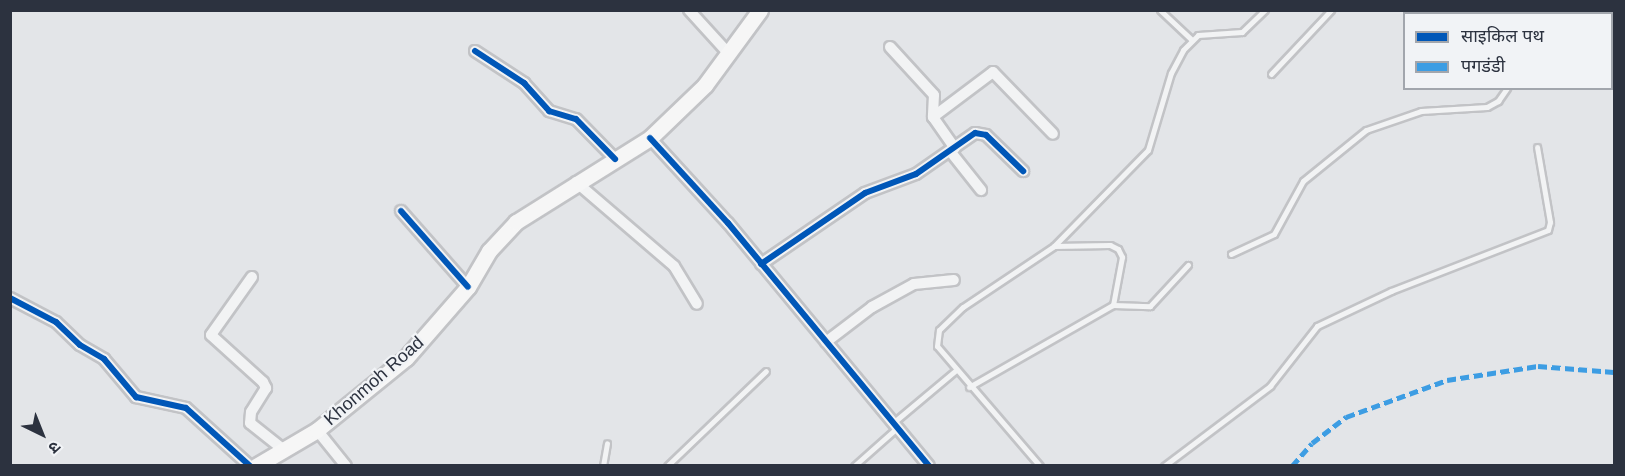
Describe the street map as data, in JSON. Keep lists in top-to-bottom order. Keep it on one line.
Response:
{"streets":{"main road":["Khonmoh Road"]},"legend":["साइकिल पथ","पगडंडी"],"north":"bottom right"}
